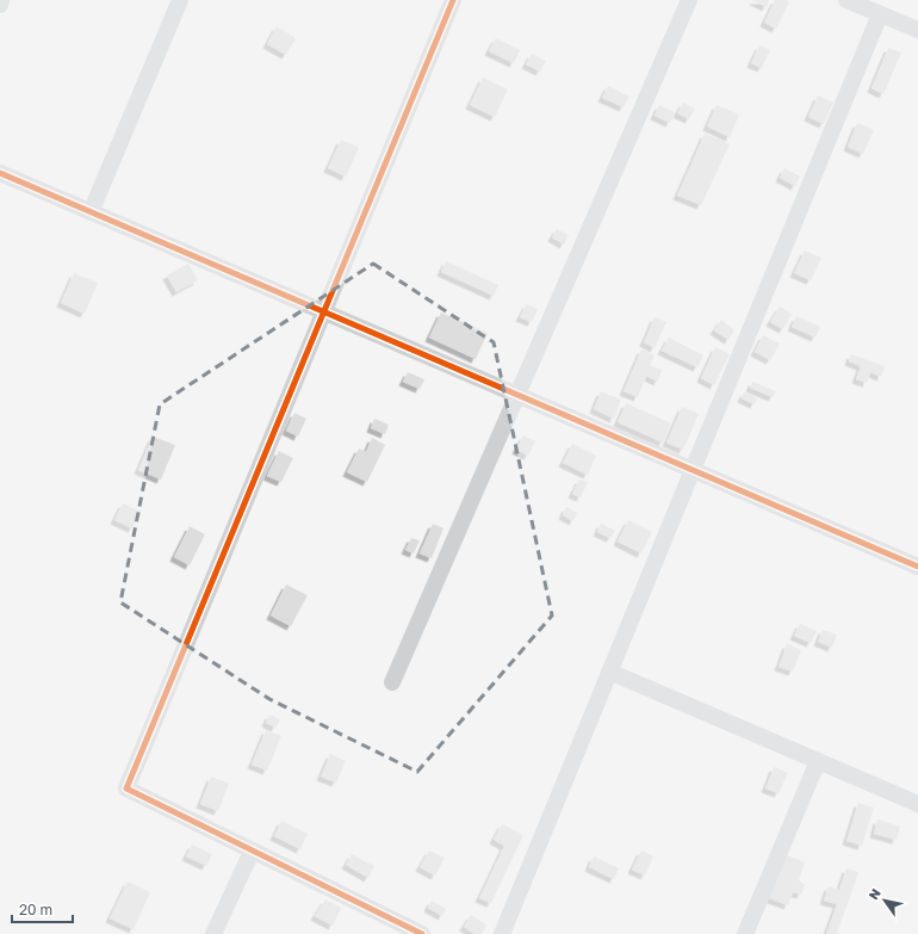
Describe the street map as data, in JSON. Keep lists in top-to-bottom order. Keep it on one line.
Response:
{"scale_bar":"20 m","north":"top left"}
